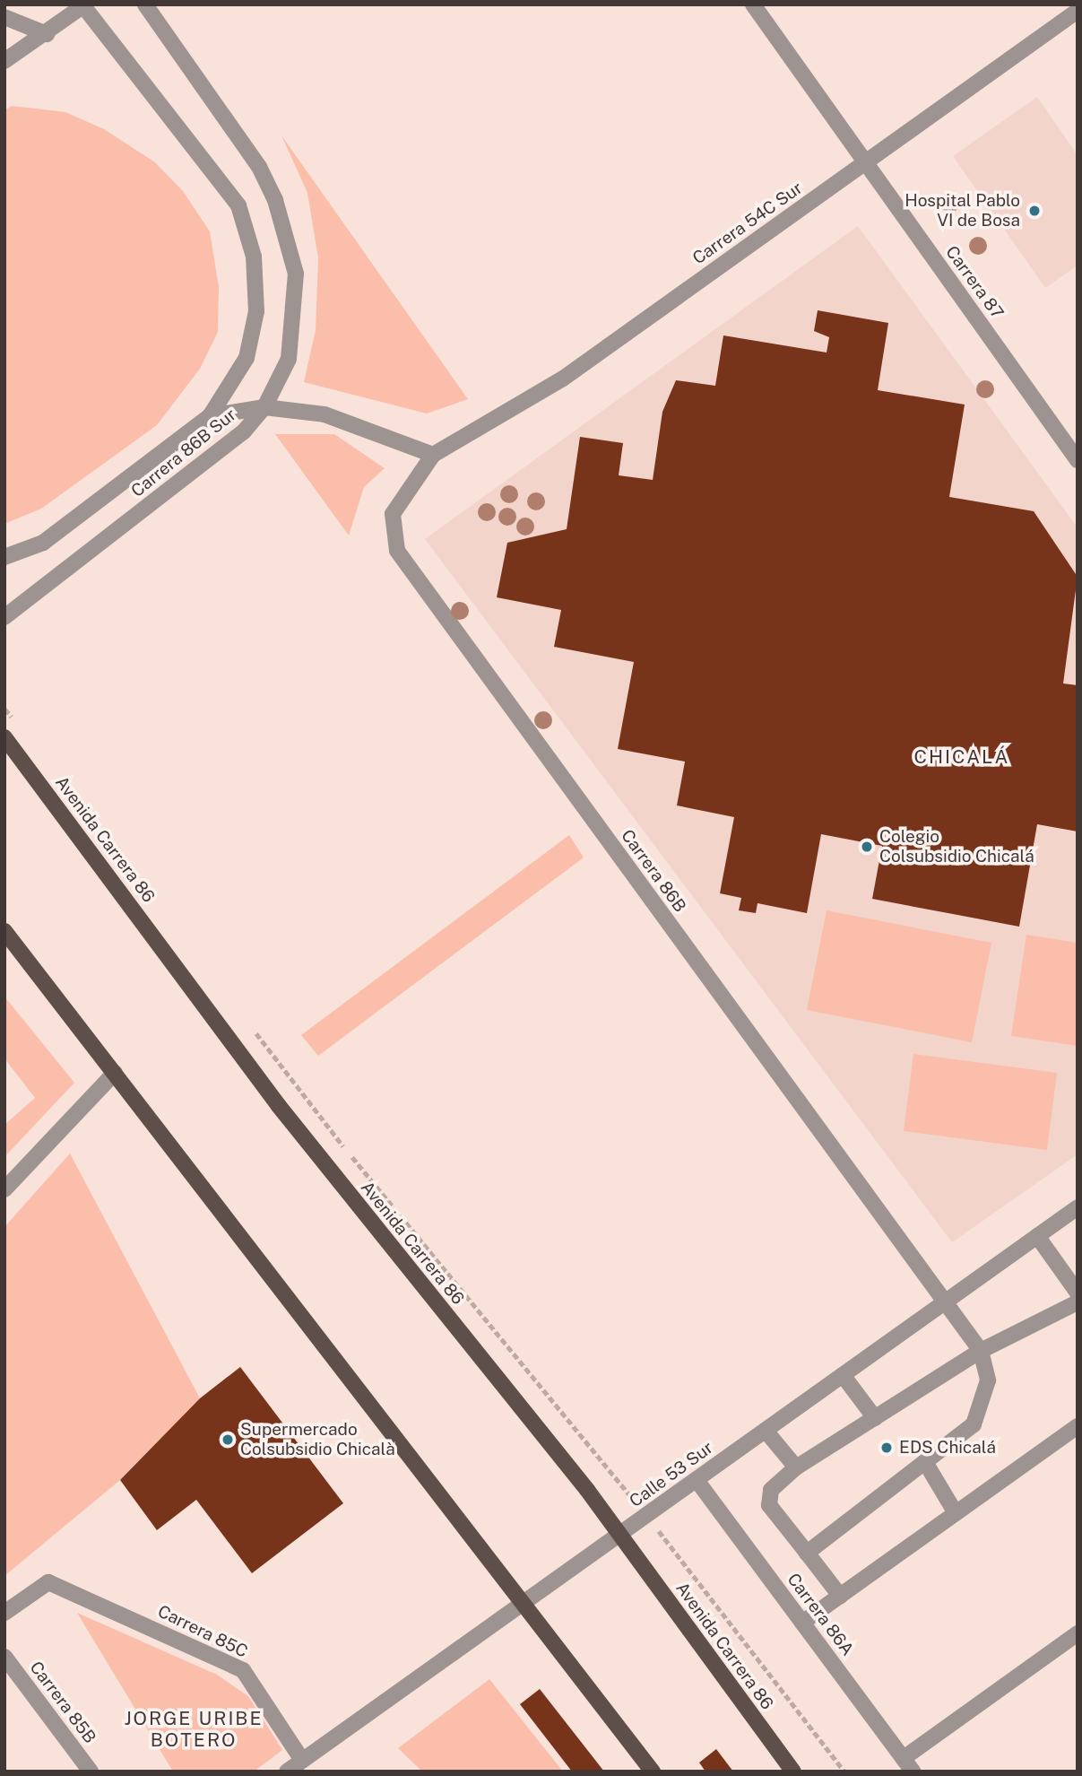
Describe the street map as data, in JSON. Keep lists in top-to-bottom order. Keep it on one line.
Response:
{"streets":{"main road":["Avenida Carrera 86"],"street":["Carrera 54C Sur","Carrera 87","Carrera 86B Sur","Carrera 86B","Calle 53 Sur","Carrera 86A","Carrera 85C","Carrera 85B"]},"crossings":[["Carrera 54C Sur","Carrera 87"],["Carrera 54C Sur","Carrera 86B"],["Avenida Carrera 86","Calle 53 Sur"],["Carrera 86B","Calle 53 Sur"],["Calle 53 Sur","Carrera 86A"],["Calle 53 Sur","Carrera 85C"]],"districts":["CHICALÁ","JORGE URIBE BOTERO"],"places":["Hospital Pablo VI de Bosa","Colegio Colsubsidio Chicalá","Supermercado Colsubsidio Chicalà","EDS Chicalá"]}
